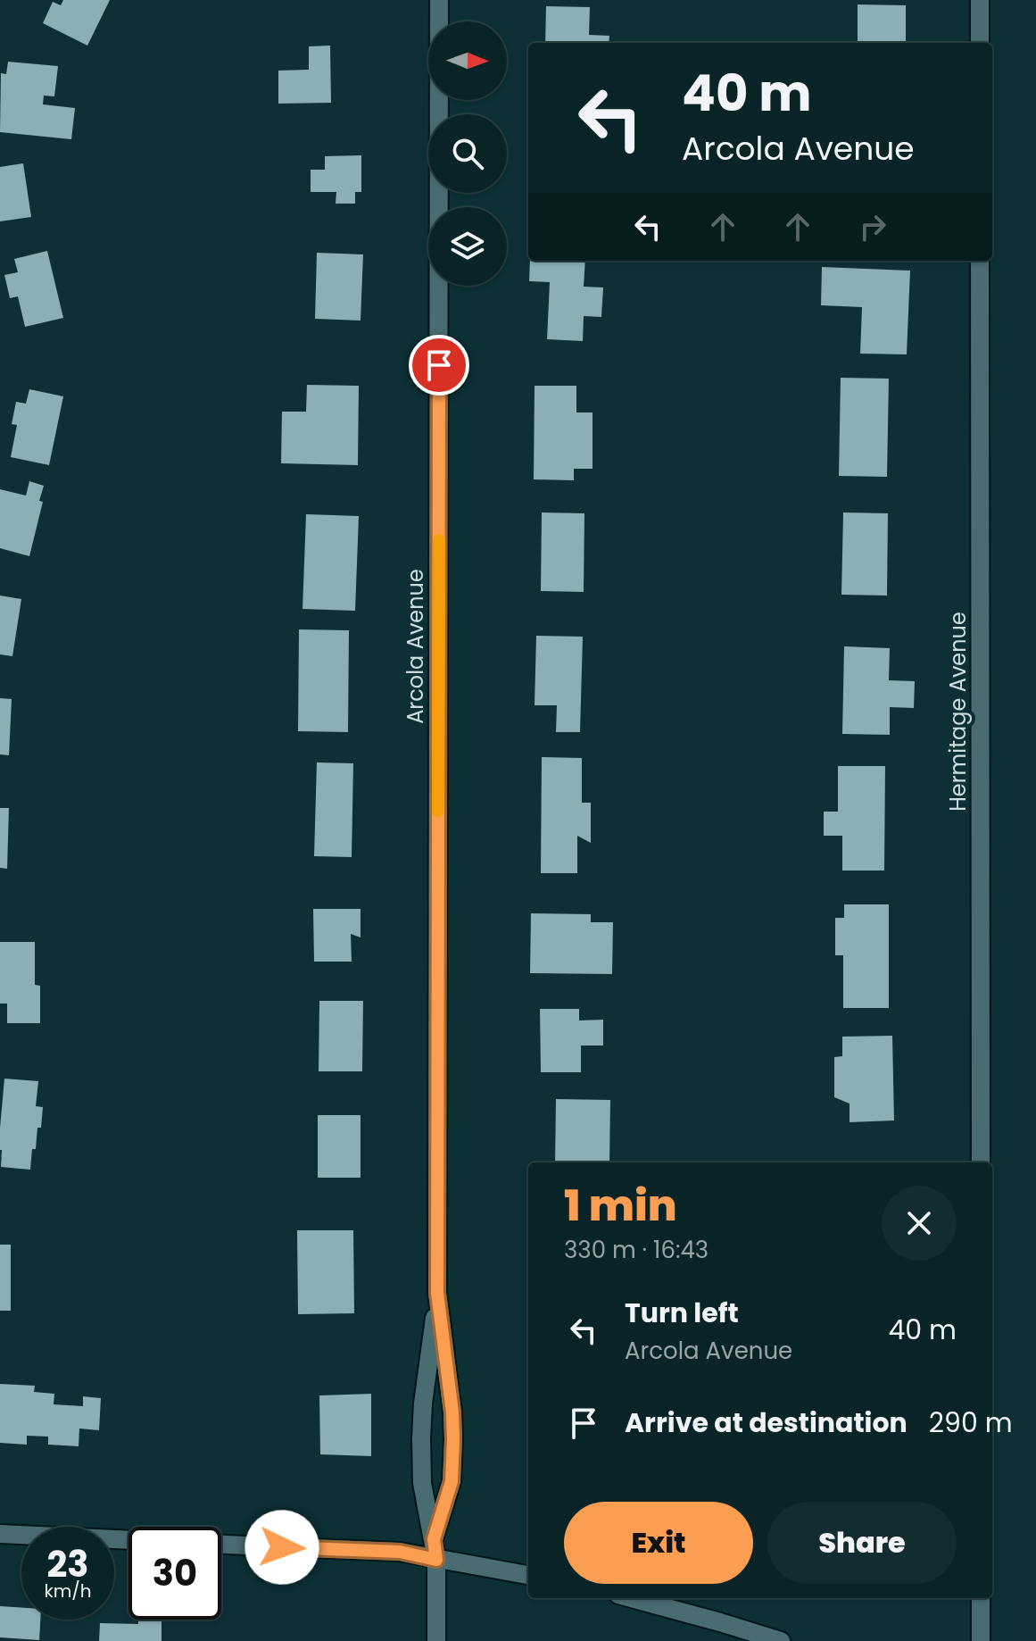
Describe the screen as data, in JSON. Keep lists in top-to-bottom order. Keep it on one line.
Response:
{"streets":{"street":["Arcola Avenue","Hermitage Avenue"]},"north":"right","page":{"turn":["40 m","Arcola Avenue"],"heading":["1 min","330 m · 16:43"],"list":[{"name":"Turn left","note":"Arcola Avenue","value":"40 m"},{"name":"Arrive at destination","value":"290 m"}],"buttons":["Exit","Share"],"speed":"23 km/h","limit":"30"}}
